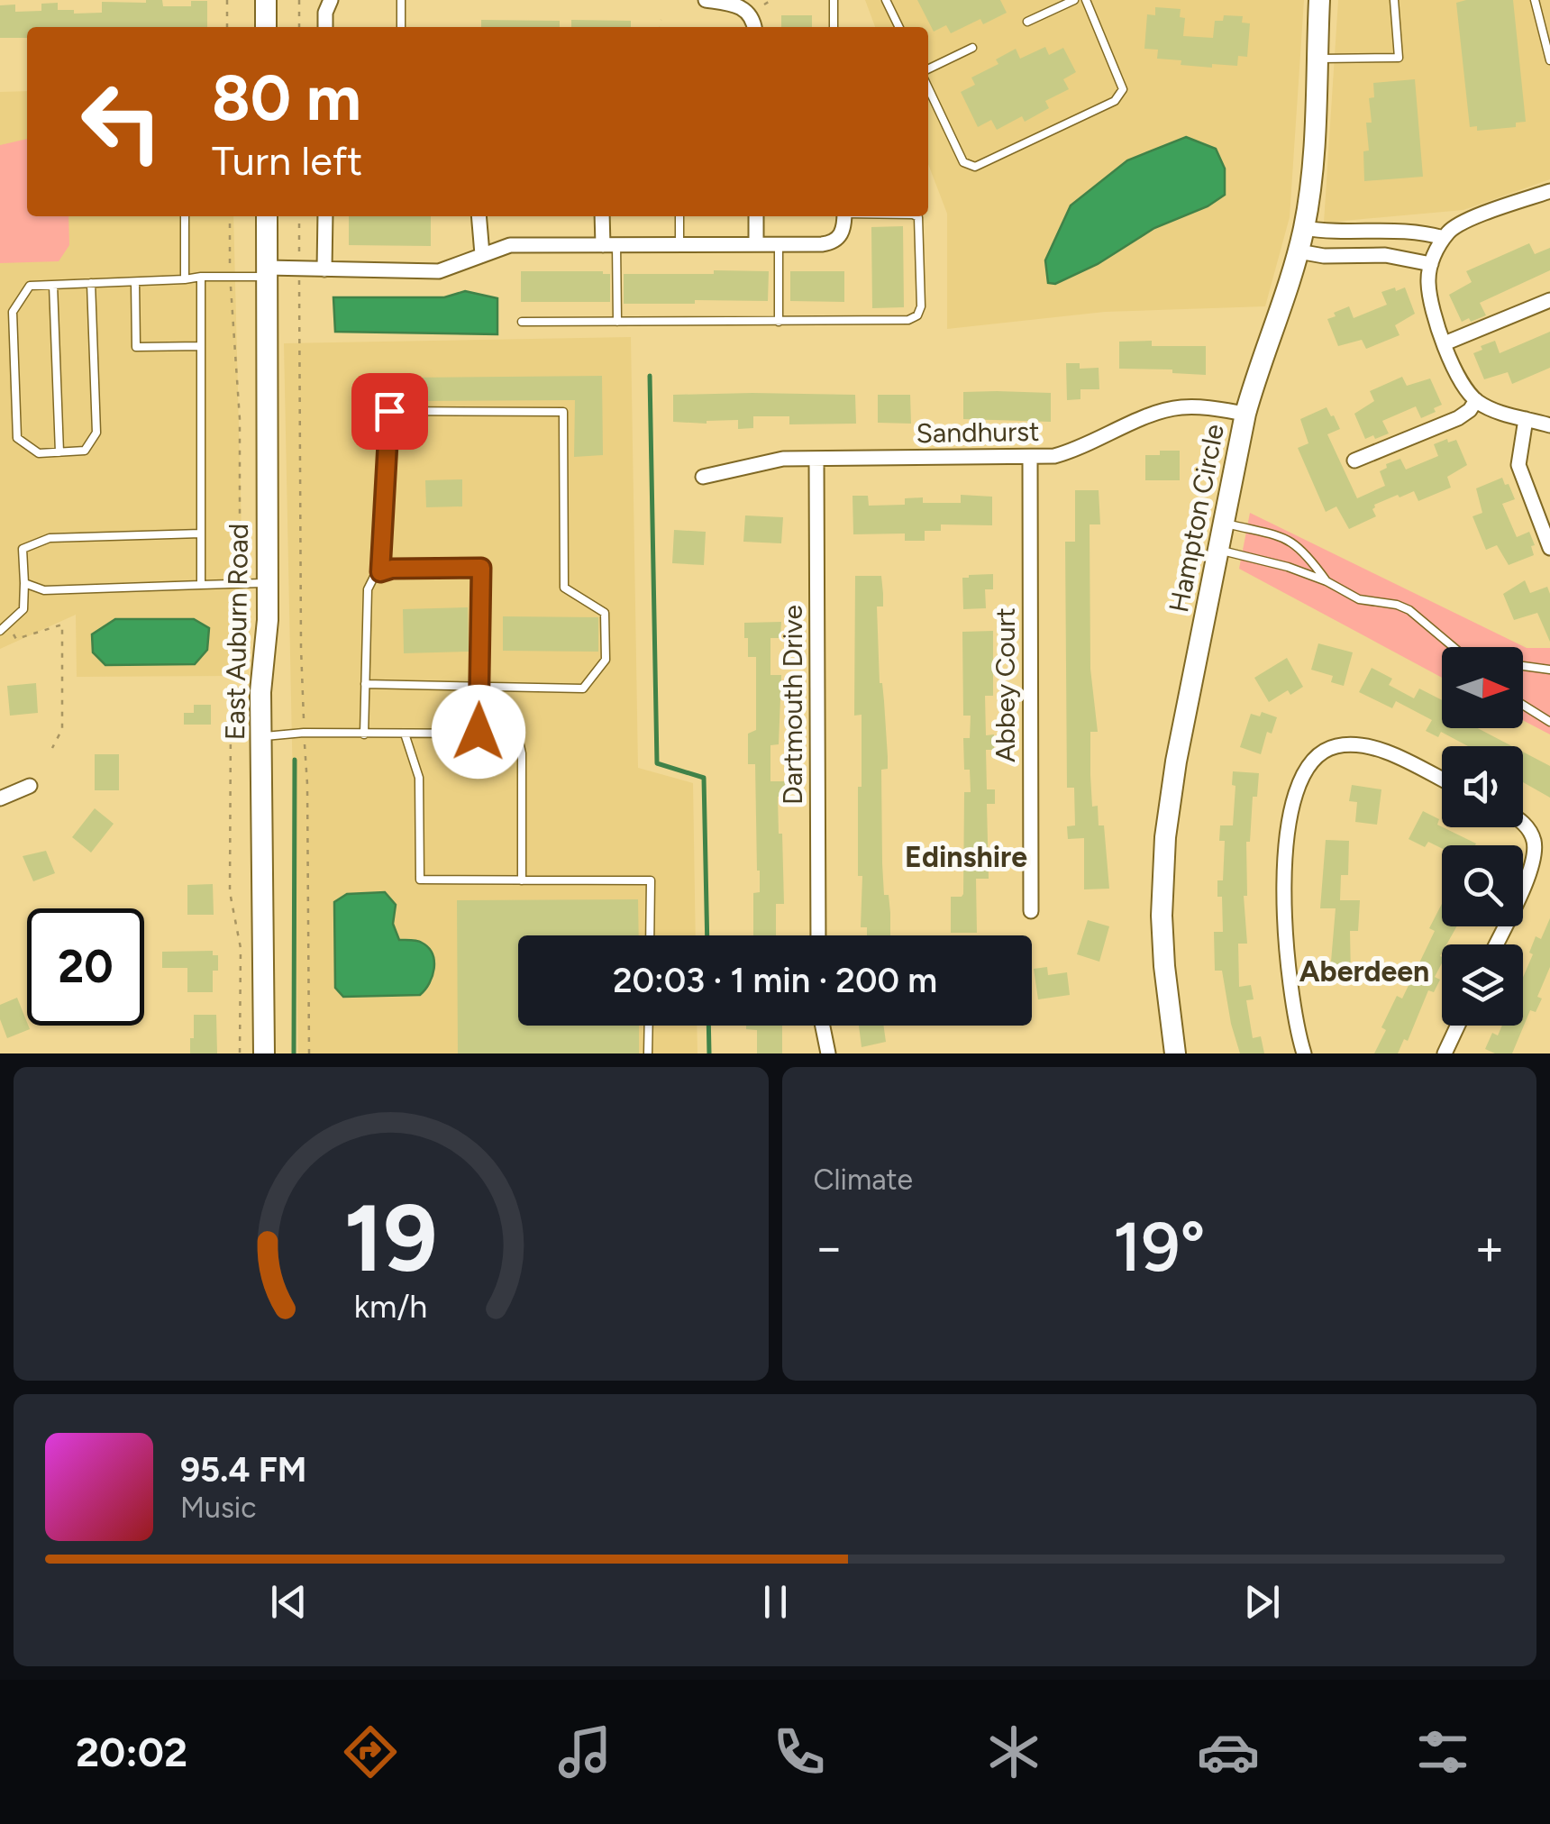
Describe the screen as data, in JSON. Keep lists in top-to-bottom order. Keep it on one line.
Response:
{"streets":{"street":["Sandhurst","Hampton Circle","East Auburn Road","Abbey Court","Dartmouth Drive"]},"crossings":[["Sandhurst","Hampton Circle"],["Sandhurst","Abbey Court"],["Sandhurst","Dartmouth Drive"]],"districts":["Edinshire","Aberdeen"],"north":"right","page":{"turn":["80 m","Turn left"],"limit":"20","trip":"20:03 · 1 min · 200 m","tile":"Climate","heat":["−","19°","+"],"song":["95.4 FM","Music"],"tabs":"20:02","gauge":["19","km/h"]}}
